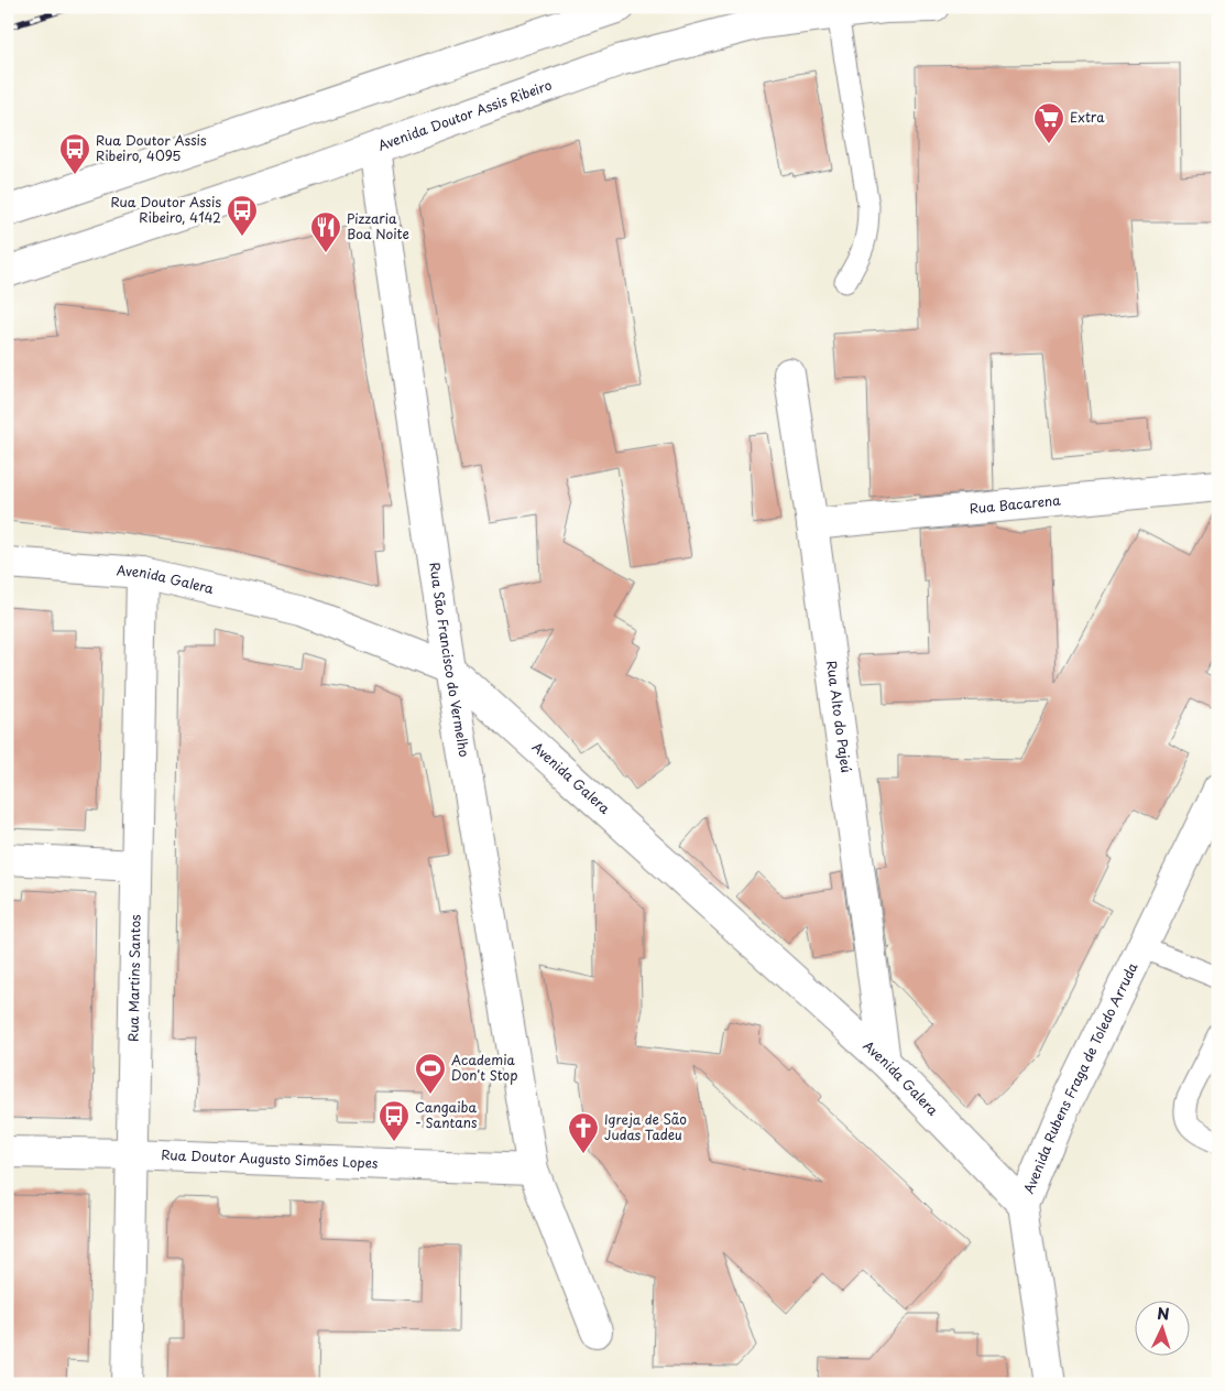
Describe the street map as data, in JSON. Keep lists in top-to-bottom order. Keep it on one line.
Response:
{"streets":{"street":["Avenida Doutor Assis Ribeiro","Rua Bacarena","Avenida Galera","Rua São Francisco do Vermelho","Rua Alto do Pajeú","Rua Martins Santos","Avenida Rubens Fraga de Toledo Arruda","Rua Doutor Augusto Simões Lopes"]},"crossings":[["Avenida Doutor Assis Ribeiro","Rua São Francisco do Vermelho"],["Rua Bacarena","Rua Alto do Pajeú"],["Avenida Galera","Rua São Francisco do Vermelho"],["Avenida Galera","Rua Alto do Pajeú"],["Avenida Galera","Rua Martins Santos"],["Avenida Galera","Avenida Rubens Fraga de Toledo Arruda"],["Rua São Francisco do Vermelho","Rua Doutor Augusto Simões Lopes"],["Rua Martins Santos","Rua Doutor Augusto Simões Lopes"]],"places":{"supermarket":["Extra"],"bus stop":["Rua Doutor Assis Ribeiro, 4095","Rua Doutor Assis Ribeiro, 4142","Cangaiba - Santans"],"restaurant":["Pizzaria Boa Noite"],"sports":["Academia Don't Stop"],"church":["Igreja de São Judas Tadeu"]},"north":"top"}
